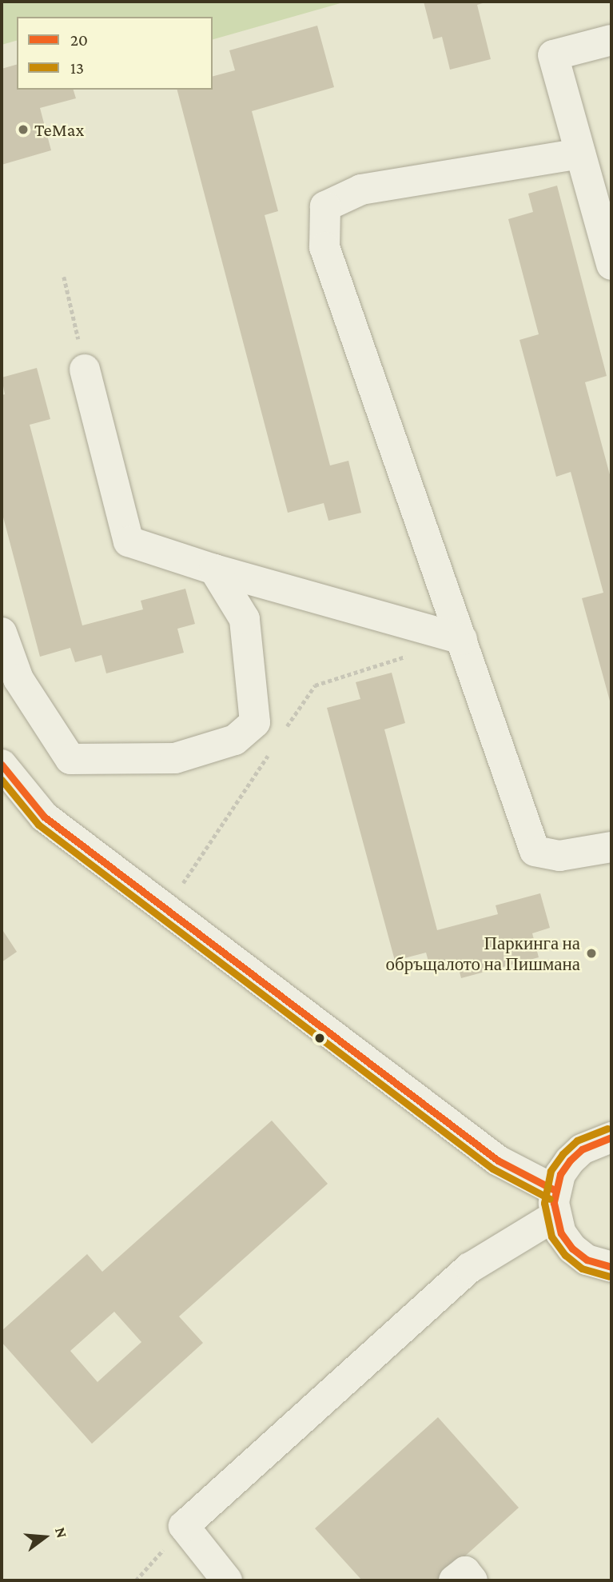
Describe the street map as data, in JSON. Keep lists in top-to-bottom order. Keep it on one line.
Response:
{"places":["TeMax","Паркинга на обръщалото на Пишмана"],"lines":["transit line 20","transit line 13"],"legend":["20","13"],"north":"right"}
